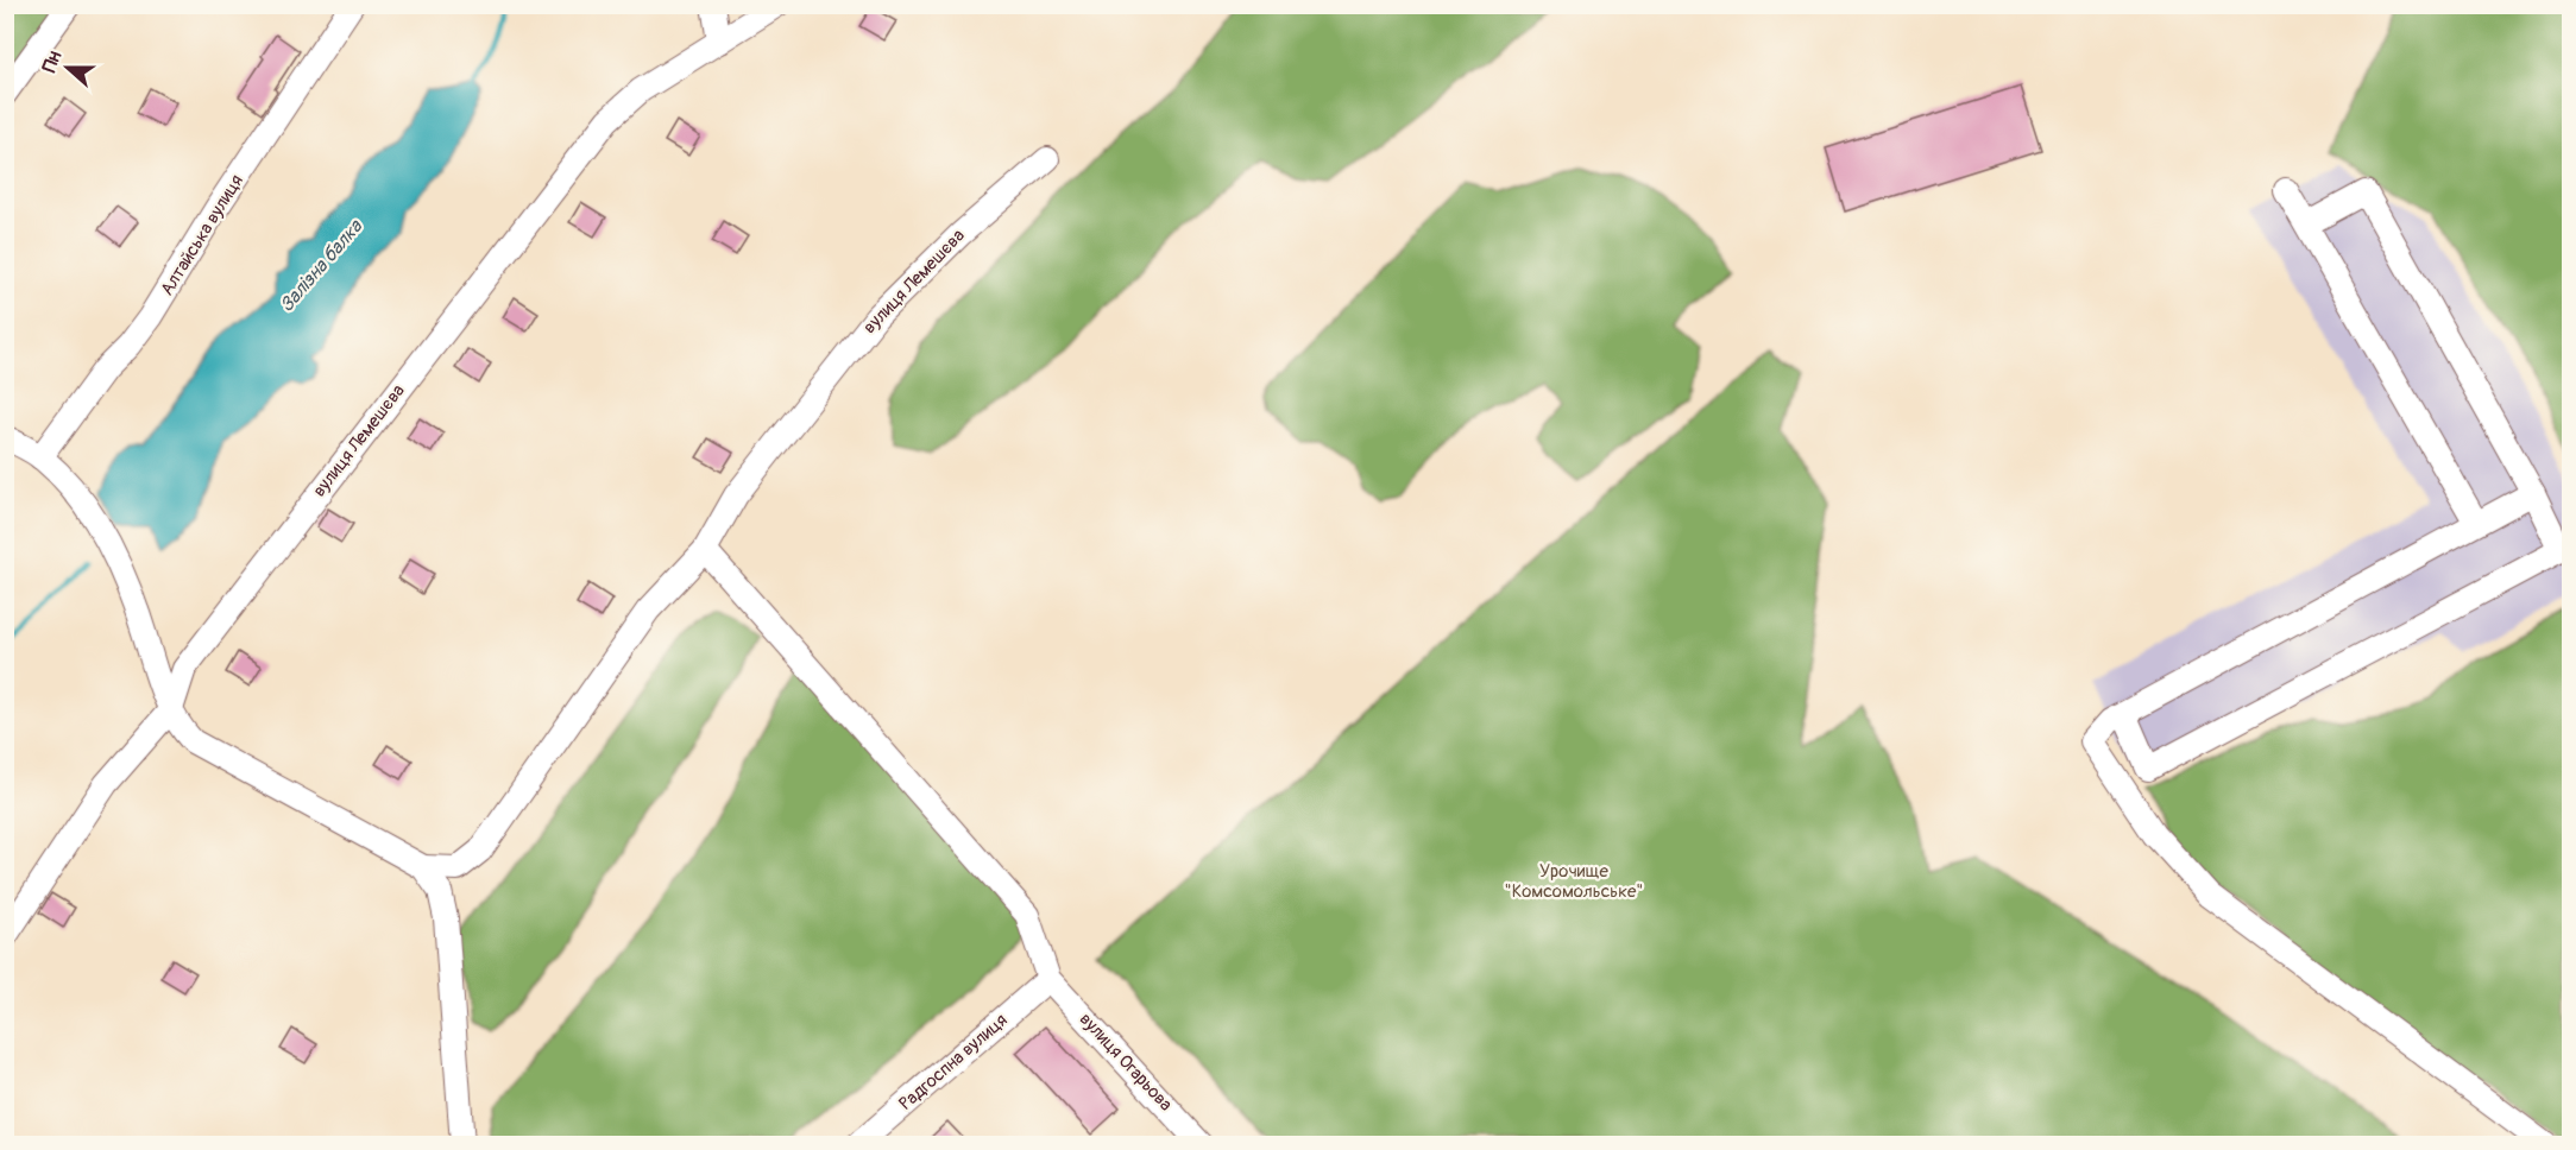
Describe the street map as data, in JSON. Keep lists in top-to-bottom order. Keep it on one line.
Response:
{"streets":{"street":["Алтайська вулиця","вулиця Лемешєва","Радгоспна вулиця","вулиця Огарьова"]},"crossings":[["Радгоспна вулиця","вулиця Огарьова"]],"water":["Залізна балка"],"parks":["Урочище \"Комсомольське\""],"north":"left"}
